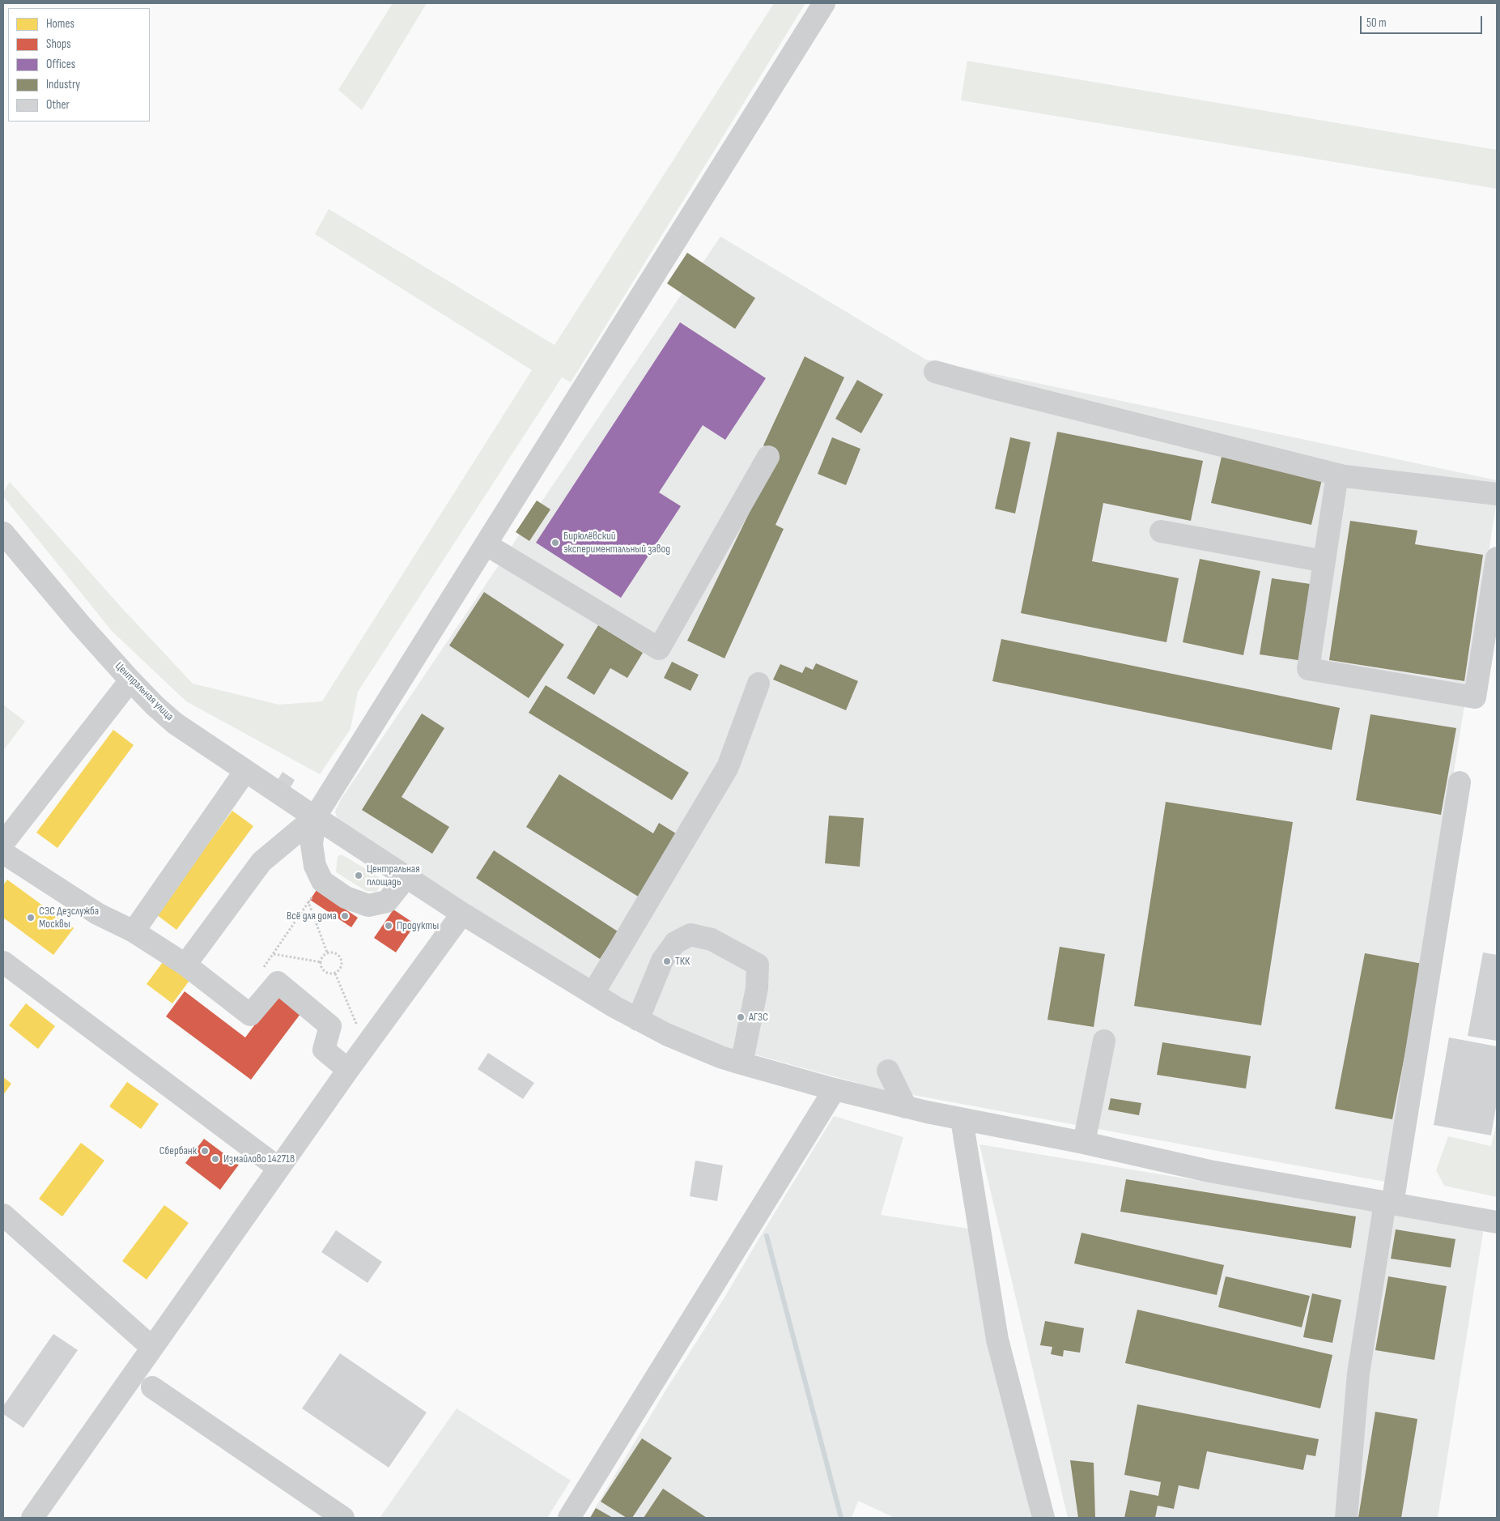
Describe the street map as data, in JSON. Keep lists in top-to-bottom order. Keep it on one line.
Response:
{"streets":{"street":["Центральная улица"]},"places":["Бирюлёвский экспериментальный завод","Центральная площадь","Всё для дома","СЭС Дезслужба Москвы","Продукты","ТКК","АГЗС","Сбербанк","Измайлово 142718"],"legend":["Homes","Shops","Offices","Industry","Other"],"scale_bar":"50 m"}
